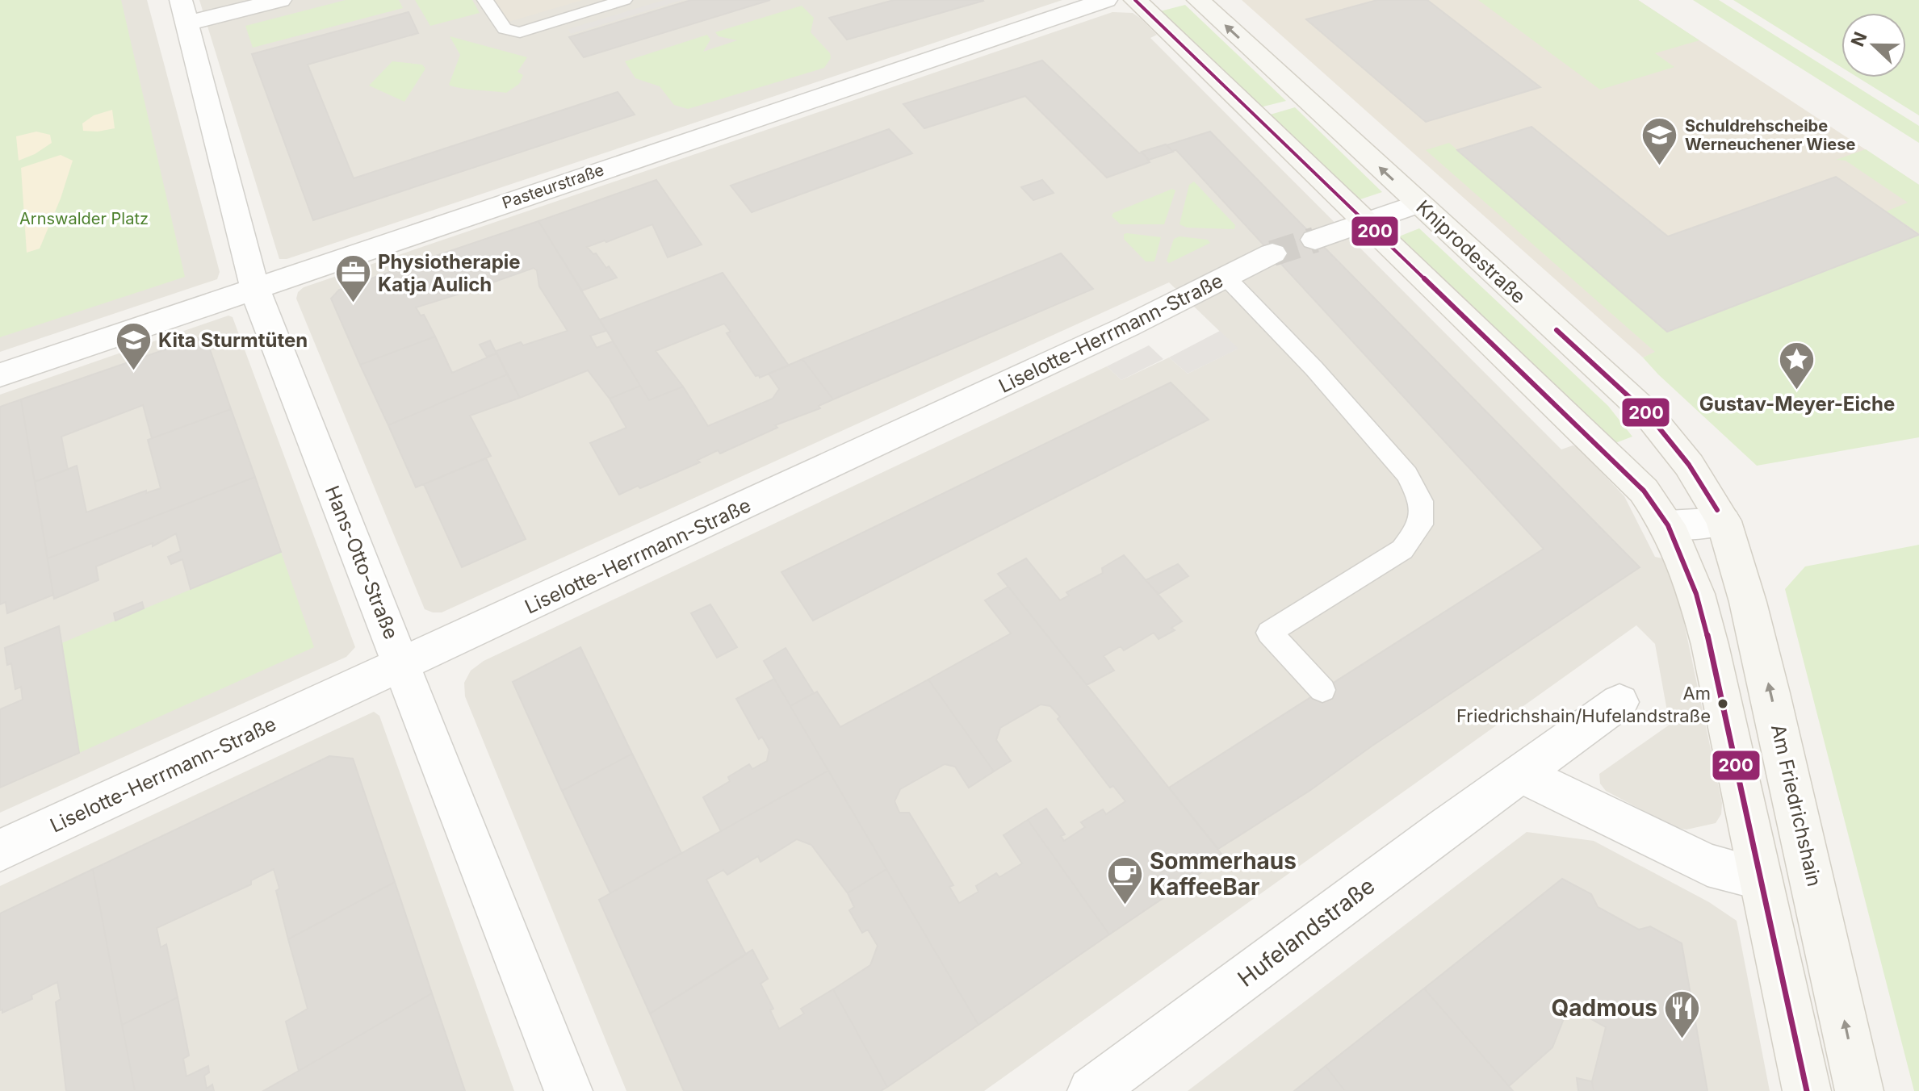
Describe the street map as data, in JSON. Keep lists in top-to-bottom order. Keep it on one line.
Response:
{"streets":{"street":["Pasteurstraße","Kniprodestraße","Liselotte-Herrmann-Straße","Hans-Otto-Straße","Am Friedrichshain","Hufelandstraße"]},"crossings":[["Pasteurstraße","Hans-Otto-Straße"],["Kniprodestraße","Am Friedrichshain"],["Liselotte-Herrmann-Straße","Hans-Otto-Straße"]],"parks":["Arnswalder Platz"],"places":{"school or university":["Schuldrehscheibe Werneuchener Wiese","Kita Sturmtüten"],"office":["Physiotherapie Katja Aulich"],"place":["Gustav-Meyer-Eiche"],"other":["Am Friedrichshain/Hufelandstraße"],"cafe":["Sommerhaus KaffeeBar"],"restaurant":["Qadmous"]},"lines":["transit line 200"],"north":"left"}
